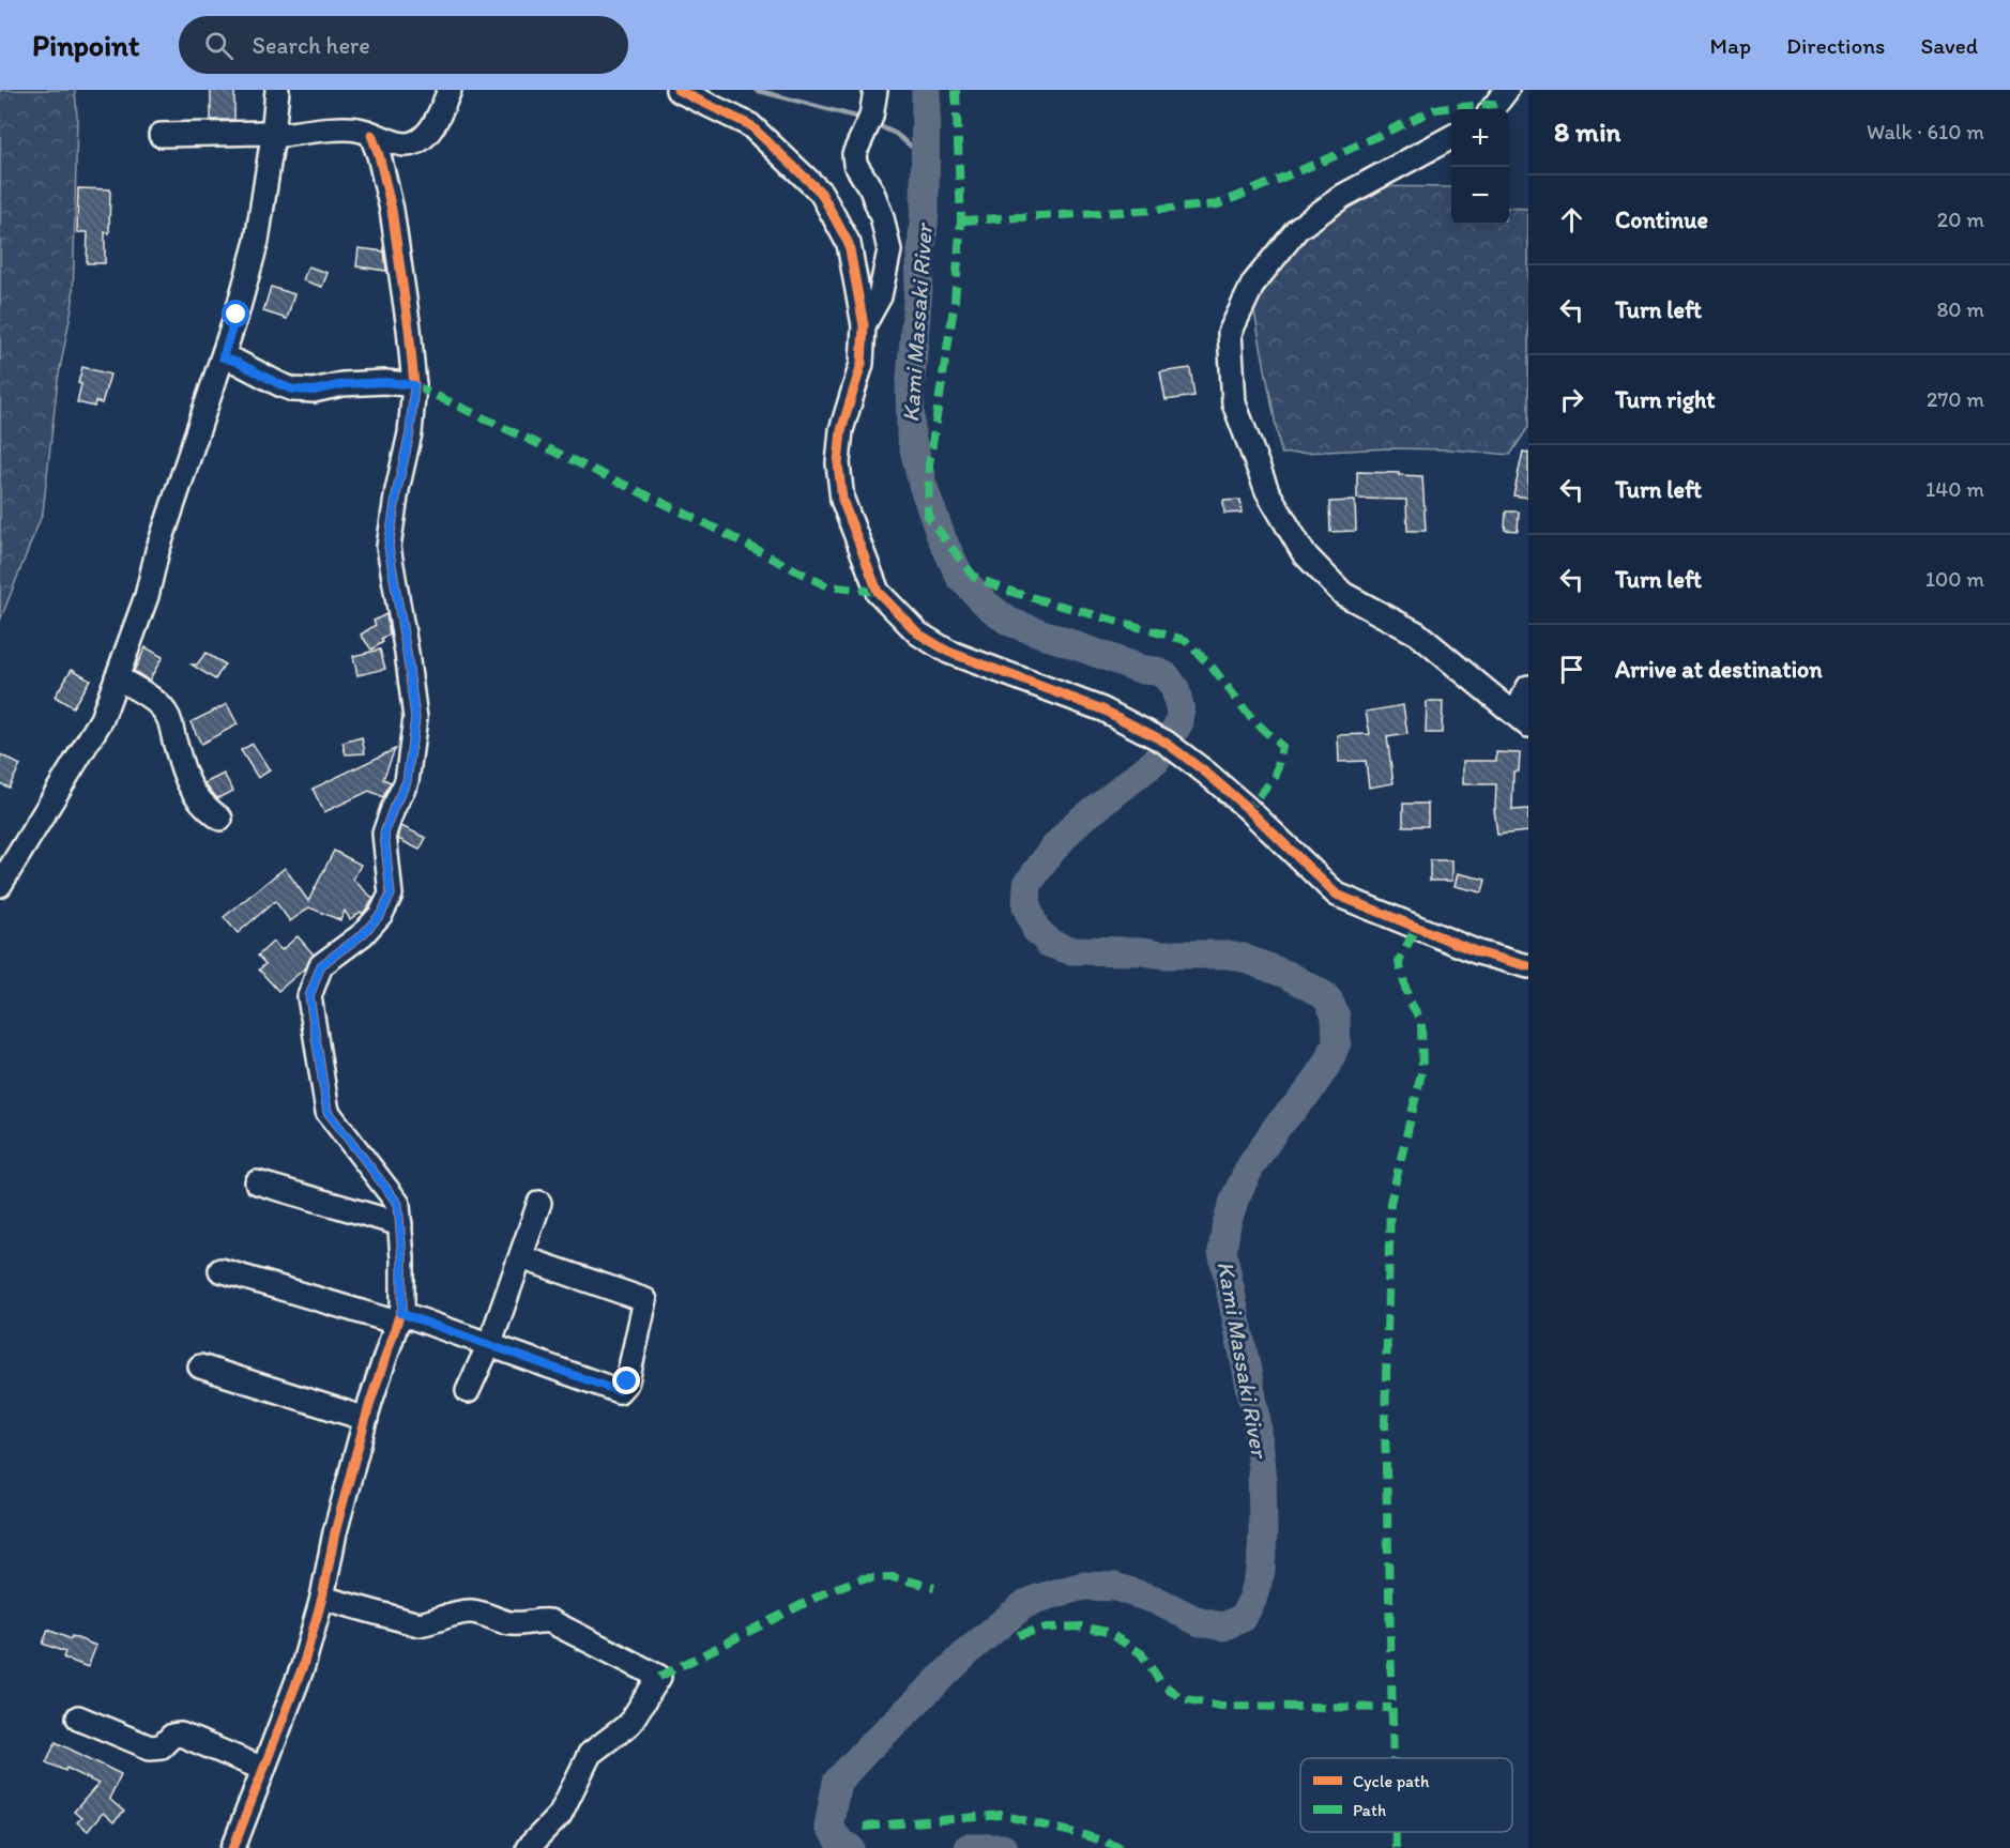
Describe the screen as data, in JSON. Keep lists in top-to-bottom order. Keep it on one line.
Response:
{"water":["Kami Massaki River"],"legend":["Cycle path","Path"],"page":{"header":"Pinpoint","search":"Search here","nav":["Map","Directions","Saved"],"heading":["8 min","Walk · 610 m"],"map_buttons":["+","−"],"list":[["Continue","20 m"],["Turn left","80 m"],["Turn right","270 m"],["Turn left","140 m"],["Turn left","100 m"],"Arrive at destination"]}}
